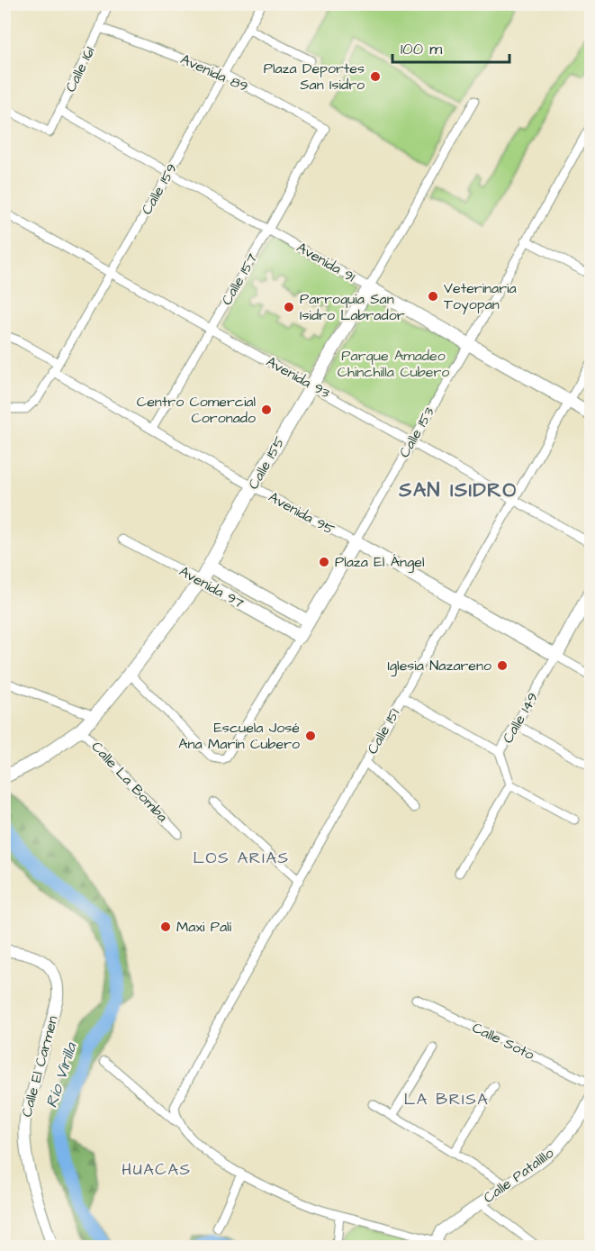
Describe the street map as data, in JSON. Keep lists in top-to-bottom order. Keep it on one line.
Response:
{"streets":{"main road":["Avenida 91","Calle 153","Calle 155","Avenida 95","Avenida 97","Calle 149"],"street":["Calle 161","Avenida 89","Calle 159","Calle 157","Avenida 93","Calle 151","Calle La Bomba","Calle Soto","Calle El Carmen","Calle Patalillo"]},"crossings":[["Calle 161","Avenida 89"],["Calle 161","Avenida 91"],["Avenida 89","Calle 159"],["Avenida 89","Calle 157"],["Calle 159","Avenida 91"],["Calle 159","Avenida 93"],["Calle 159","Avenida 95"],["Avenida 91","Calle 157"],["Avenida 91","Calle 153"],["Avenida 91","Calle 155"],["Avenida 91","Calle 151"],["Calle 157","Avenida 93"],["Calle 157","Avenida 95"],["Avenida 93","Calle 153"],["Avenida 93","Calle 155"],["Avenida 93","Calle 151"],["Calle 153","Calle 155"],["Calle 153","Avenida 95"],["Calle 153","Avenida 97"],["Calle 155","Avenida 95"],["Calle 155","Avenida 97"],["Calle 155","Calle La Bomba"],["Avenida 95","Calle 149"],["Avenida 95","Calle 151"]],"districts":["SAN ISIDRO","LOS ARIAS","LA BRISA","HUACAS"],"water":["Río Virilla"],"parks":["Parque Amadeo Chinchilla Cubero"],"places":["Plaza Deportes San Isidro","Veterinaria Toyopan","Parroquia San Isidro Labrador","Centro Comercial Coronado","Plaza El Ángel","Iglesia Nazareno","Escuela José Ana Marín Cubero","Maxi Palí"],"scale_bar":"100 m"}
